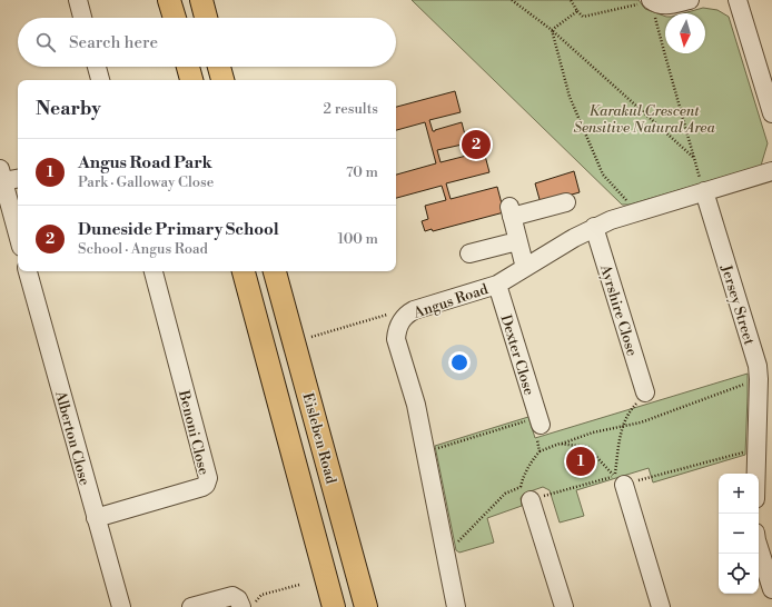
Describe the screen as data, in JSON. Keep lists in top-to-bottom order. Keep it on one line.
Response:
{"streets":{"main road":["Eisleben Road"],"street":["Angus Road","Jersey Street","Ayrshire Close","Dexter Close","Benoni Close","Alberton Close"]},"crossings":[["Angus Road","Jersey Street"],["Angus Road","Ayrshire Close"],["Angus Road","Dexter Close"],["Benoni Close","Alberton Close"]],"parks":["Karakul Crescent Sensitive Natural Area"],"north":"bottom","page":{"search":"Search here","heading":["Nearby","2 results"],"pins":["2","1"],"list":[{"mark":"1","name":"Angus Road Park","note":"Park · Galloway Close","value":"70 m"},{"mark":"2","name":"Duneside Primary School","note":"School · Angus Road","value":"100 m"}],"map_buttons":["+","−"]}}
